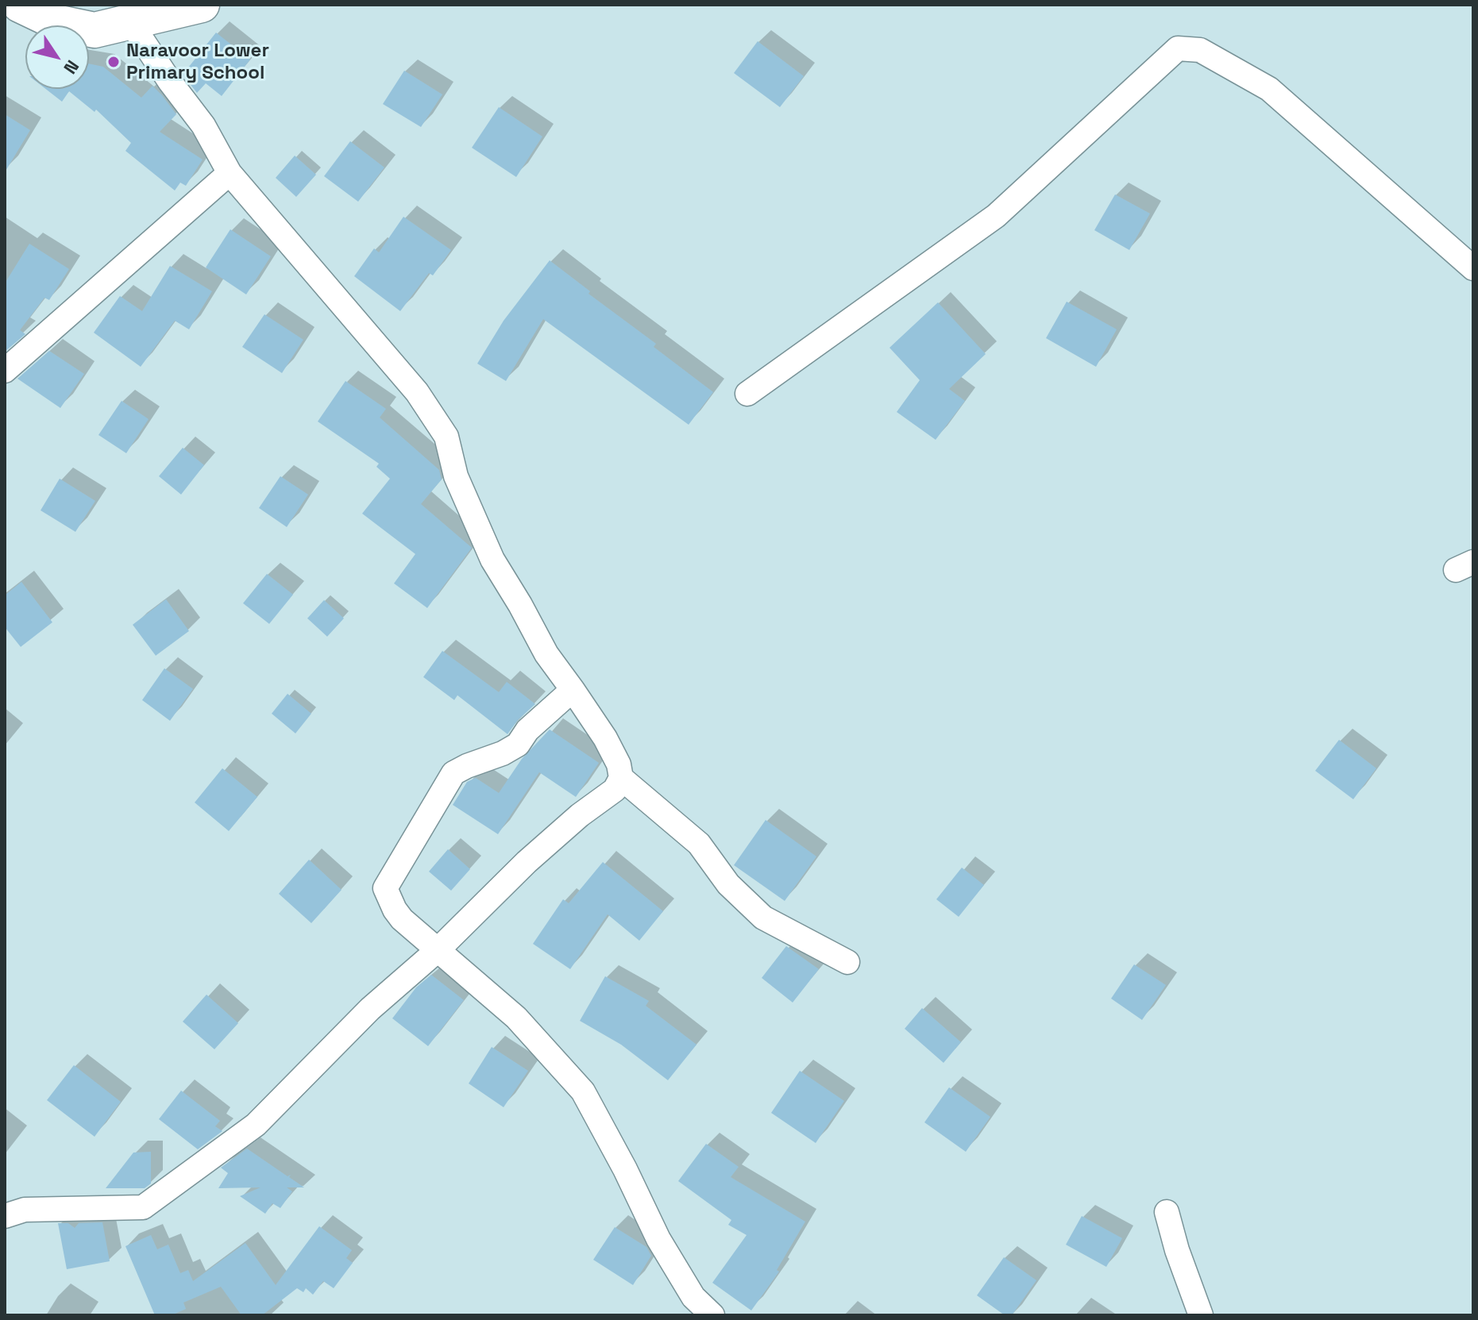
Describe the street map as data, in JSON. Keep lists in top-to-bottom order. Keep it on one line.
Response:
{"places":["Naravoor Lower Primary School"],"north":"bottom right"}
